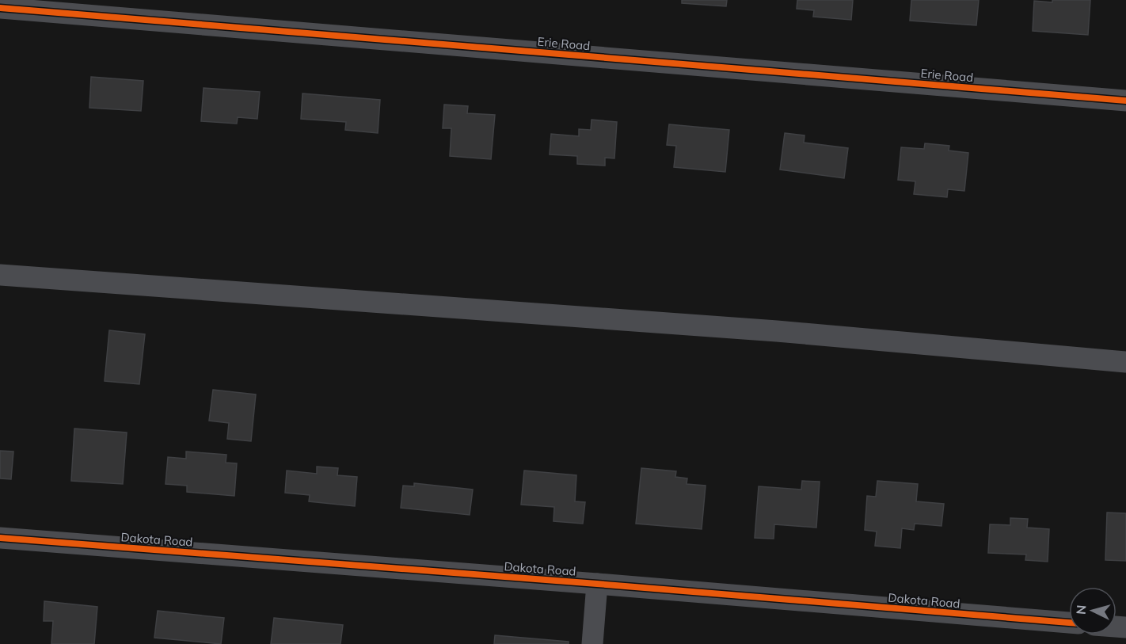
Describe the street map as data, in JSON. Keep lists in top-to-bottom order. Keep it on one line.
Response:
{"streets":{"street":["Erie Road","Dakota Road"]},"north":"left"}
